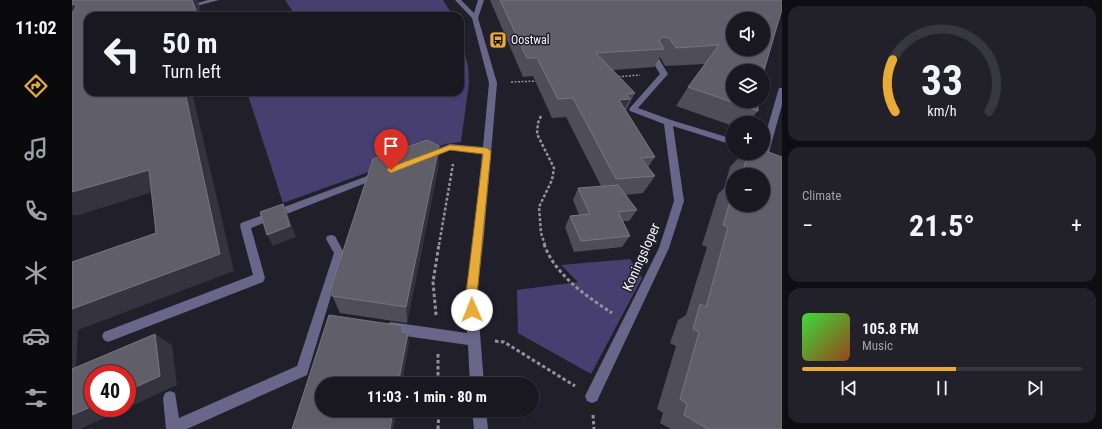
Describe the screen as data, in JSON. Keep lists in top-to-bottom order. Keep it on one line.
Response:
{"streets":{"street":["Koningsloper"]},"places":{"bus stop":["Oostwal"]},"page":{"tabs":"11:02","map_buttons":["+","−"],"turn":["50 m","Turn left"],"tile":"Climate","heat":["−","21.5°","+"],"song":["105.8 FM","Music"],"limit":"40","trip":"11:03 · 1 min · 80 m","gauge":["33","km/h"]}}
